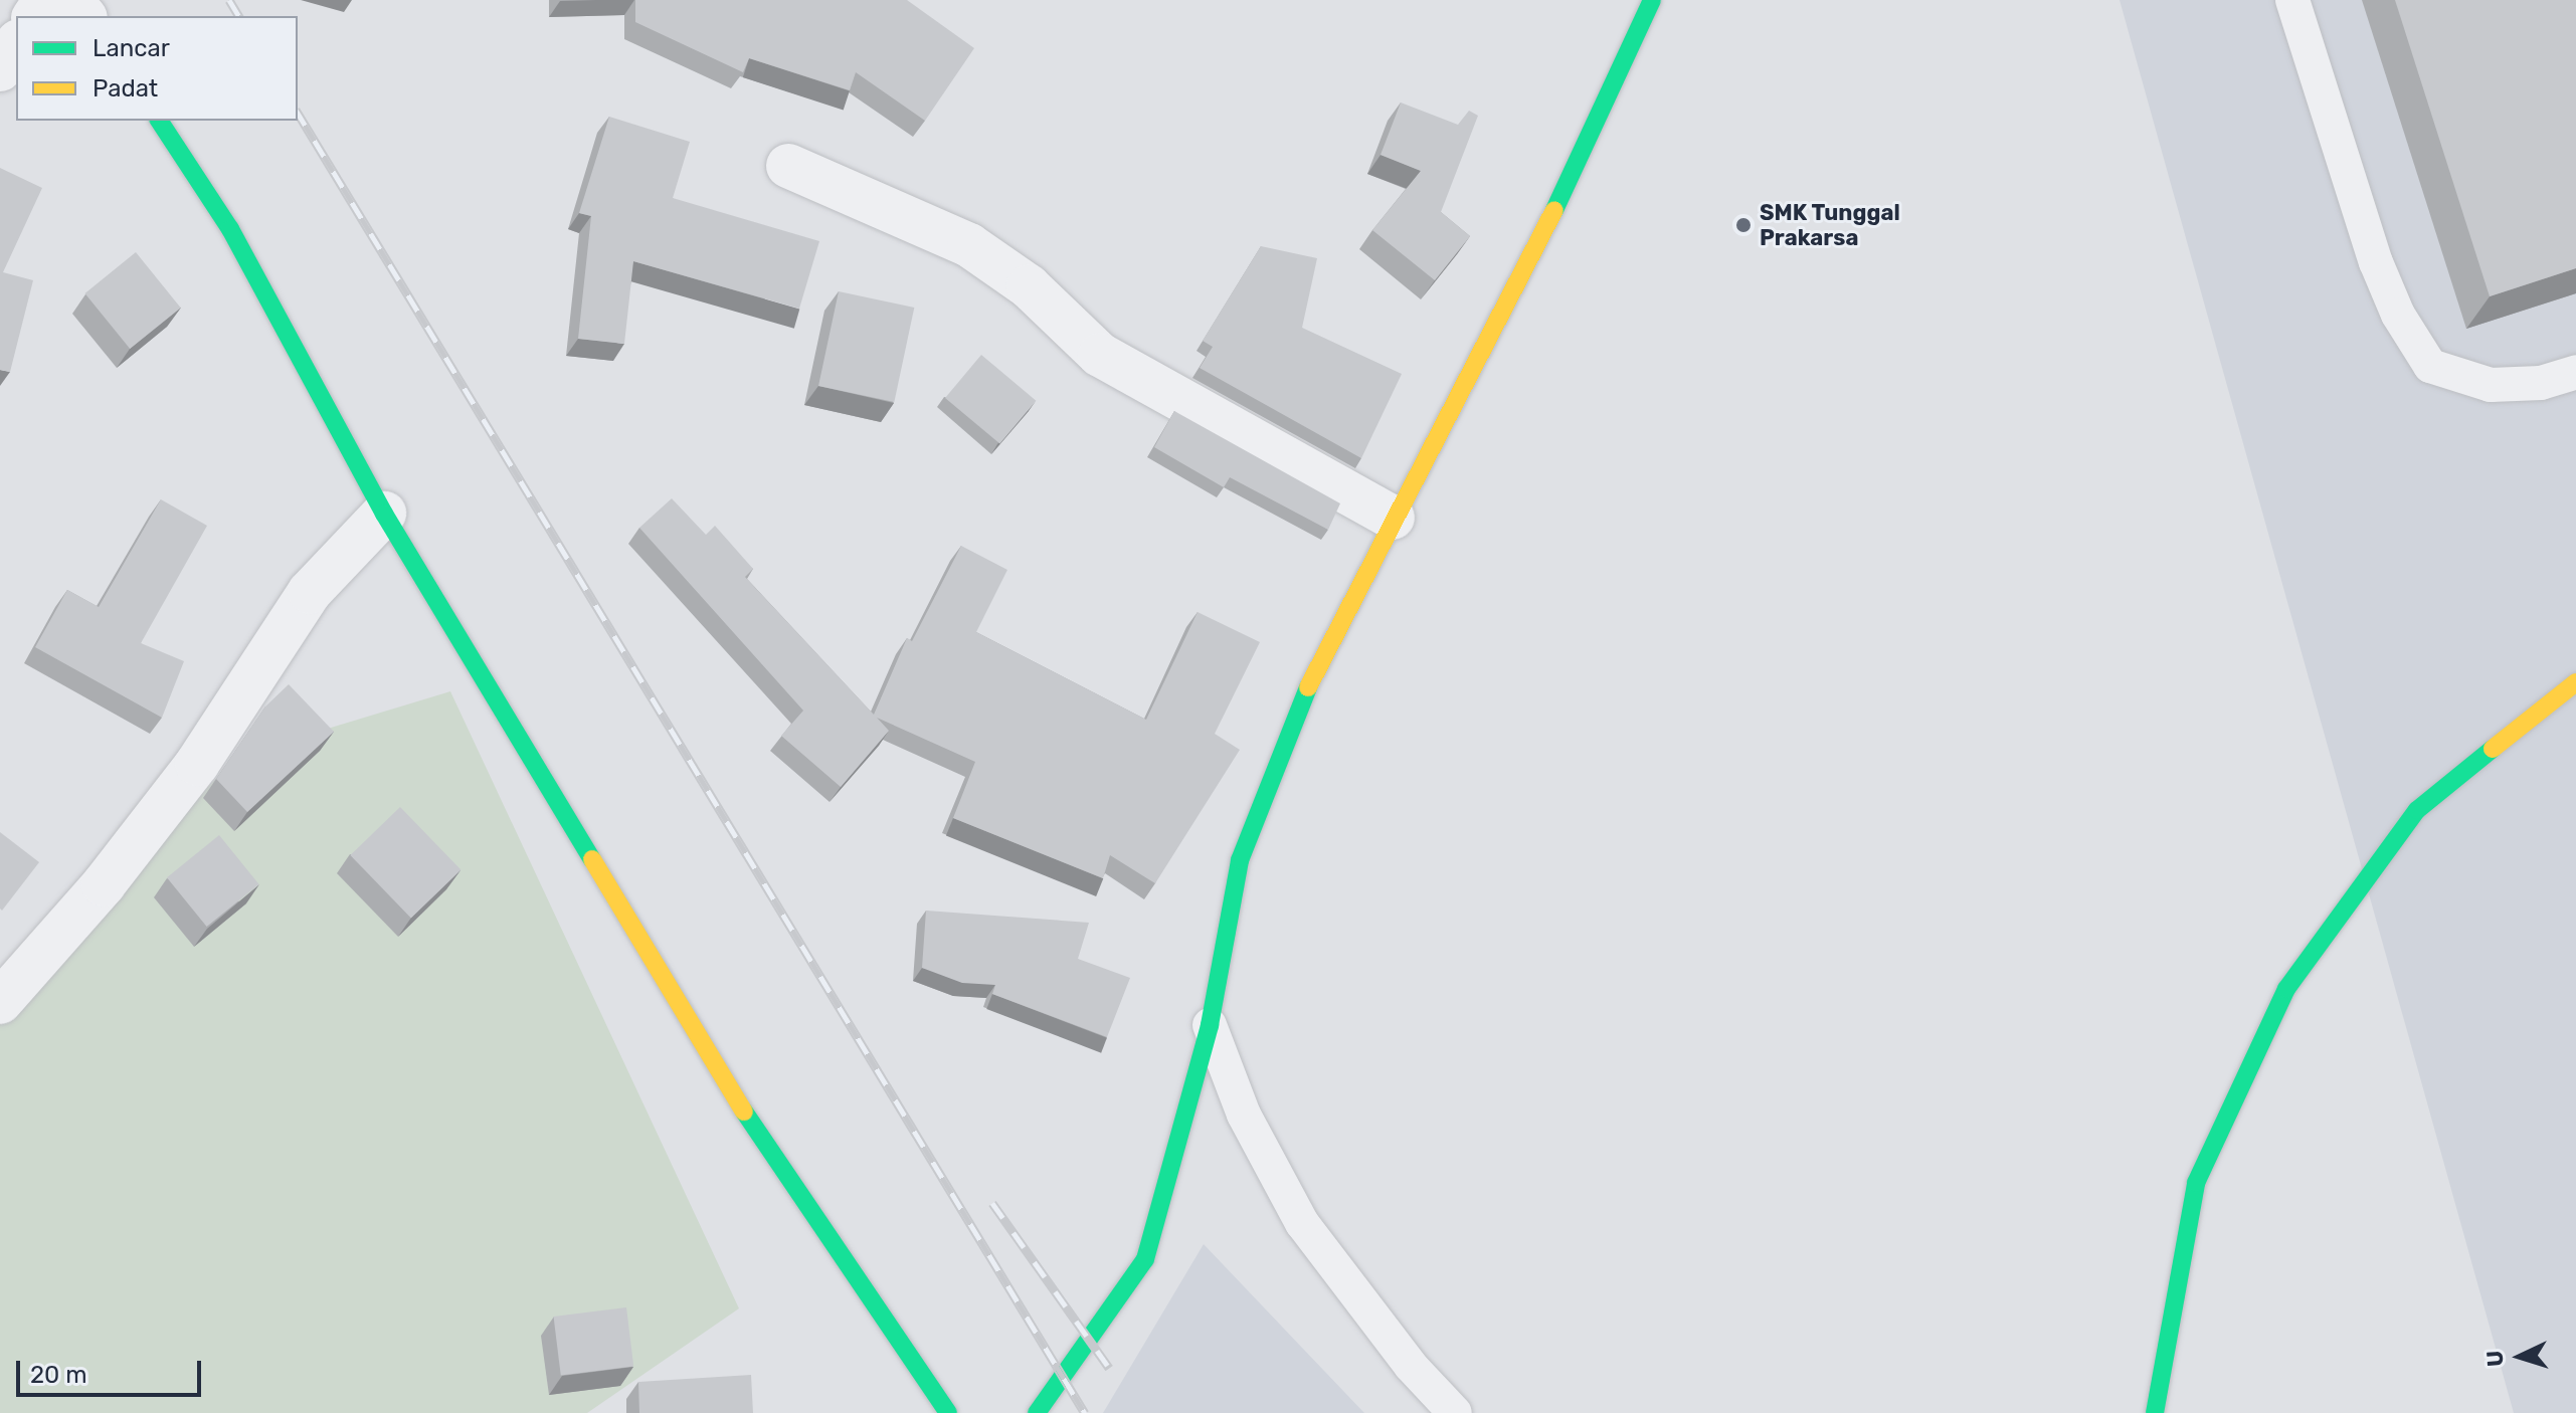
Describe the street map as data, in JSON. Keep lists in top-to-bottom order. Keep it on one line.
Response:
{"places":["SMK Tunggal Prakarsa"],"legend":["Lancar","Padat"],"scale_bar":"20 m","north":"left"}
